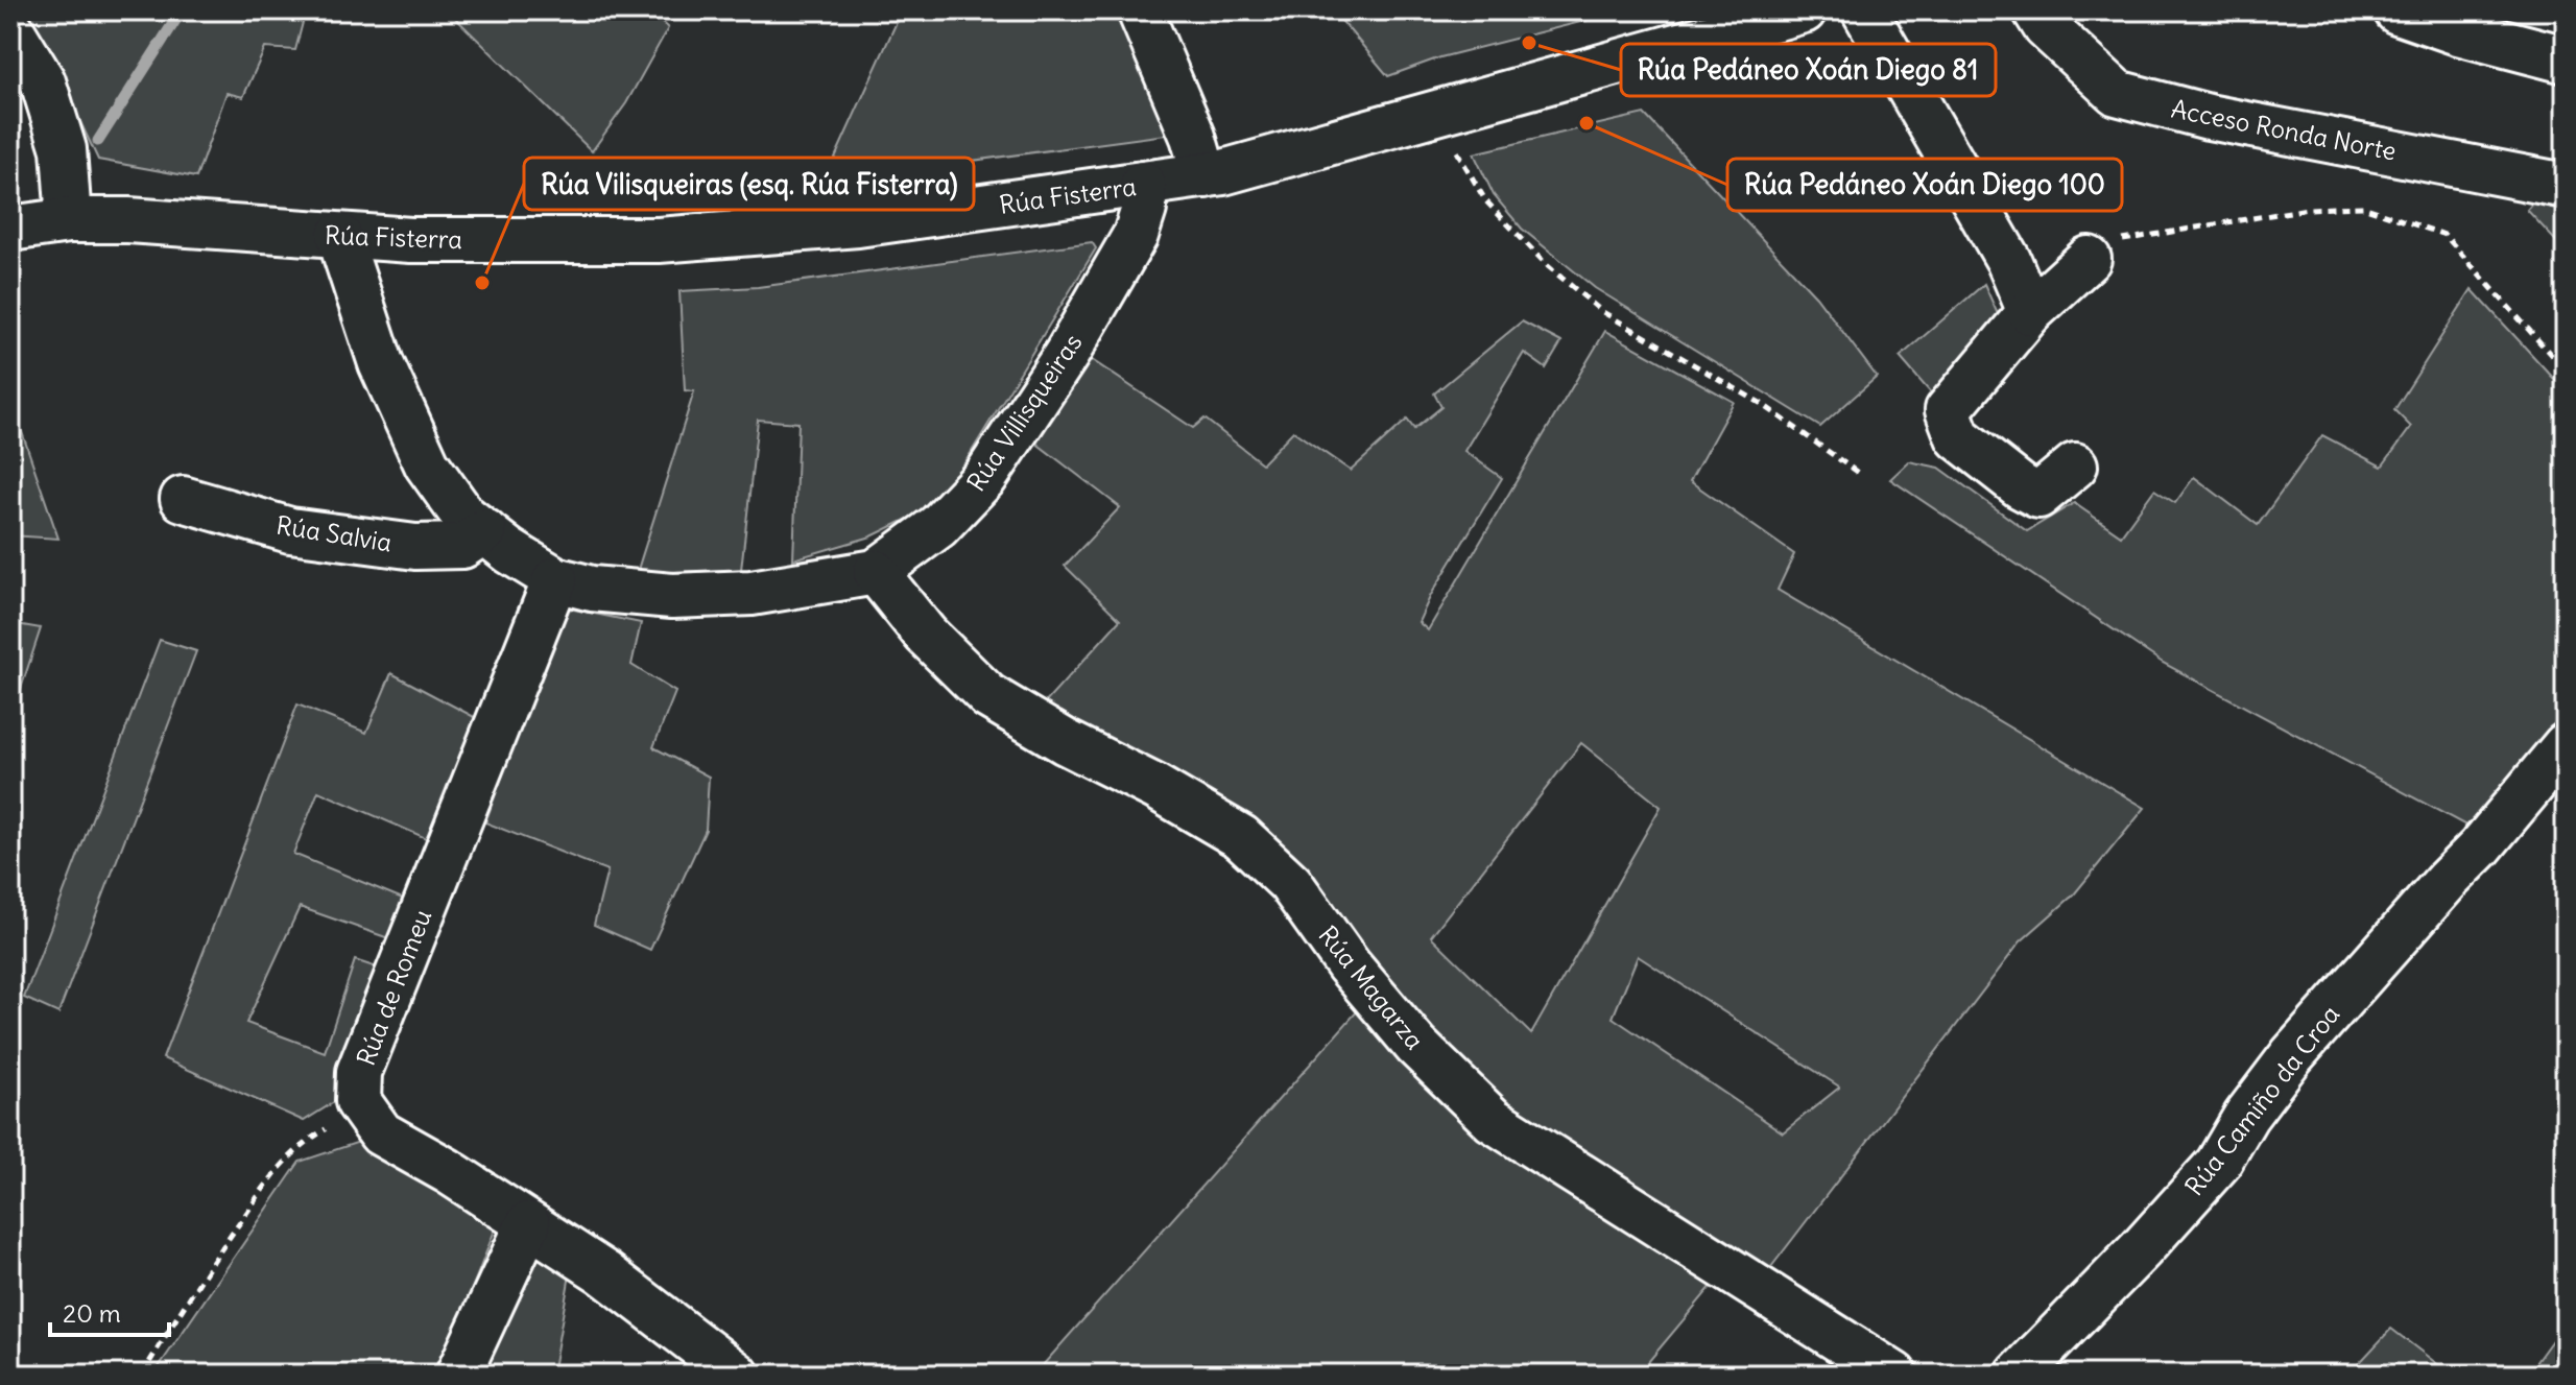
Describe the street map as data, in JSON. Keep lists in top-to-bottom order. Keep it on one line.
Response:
{"streets":{"street":["Acceso Ronda Norte","Rúa Fisterra","Rúa Villisqueiras","Rúa Salvia","Rúa de Romeu","Rúa Magarza","Rúa Camiño da Croa"]},"crossings":[["Rúa Fisterra","Rúa Villisqueiras"],["Rúa Villisqueiras","Rúa Salvia"],["Rúa Villisqueiras","Rúa de Romeu"],["Rúa Villisqueiras","Rúa Magarza"]],"places":["Rúa Pedáneo Xoán Diego 81","Rúa Pedáneo Xoán Diego 100","Rúa Vilisqueiras (esq. Rúa Fisterra)"],"scale_bar":"20 m"}
